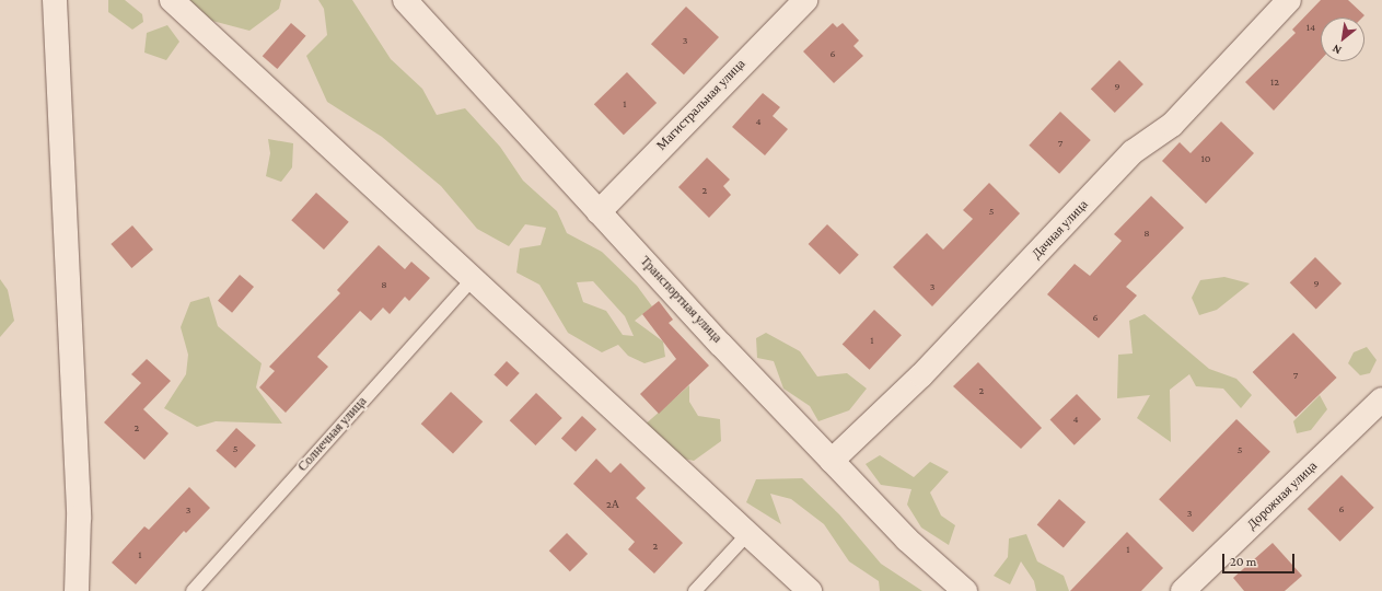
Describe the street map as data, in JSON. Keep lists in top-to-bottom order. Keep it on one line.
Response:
{"streets":{"street":["Магистральная улица","Дачная улица","Транспортная улица","Дорожная улица"],"lane":["Солнечная улица"]},"crossings":[["Магистральная улица","Транспортная улица"],["Дачная улица","Транспортная улица"]],"house_numbers":["14","3","6","12","9","1","4","7","10","2","5","8","9","8","3","6","1","7","2","4","2","5","5","2А","6","3","3","2","1","1"],"scale_bar":"20 m","north":"bottom left"}
